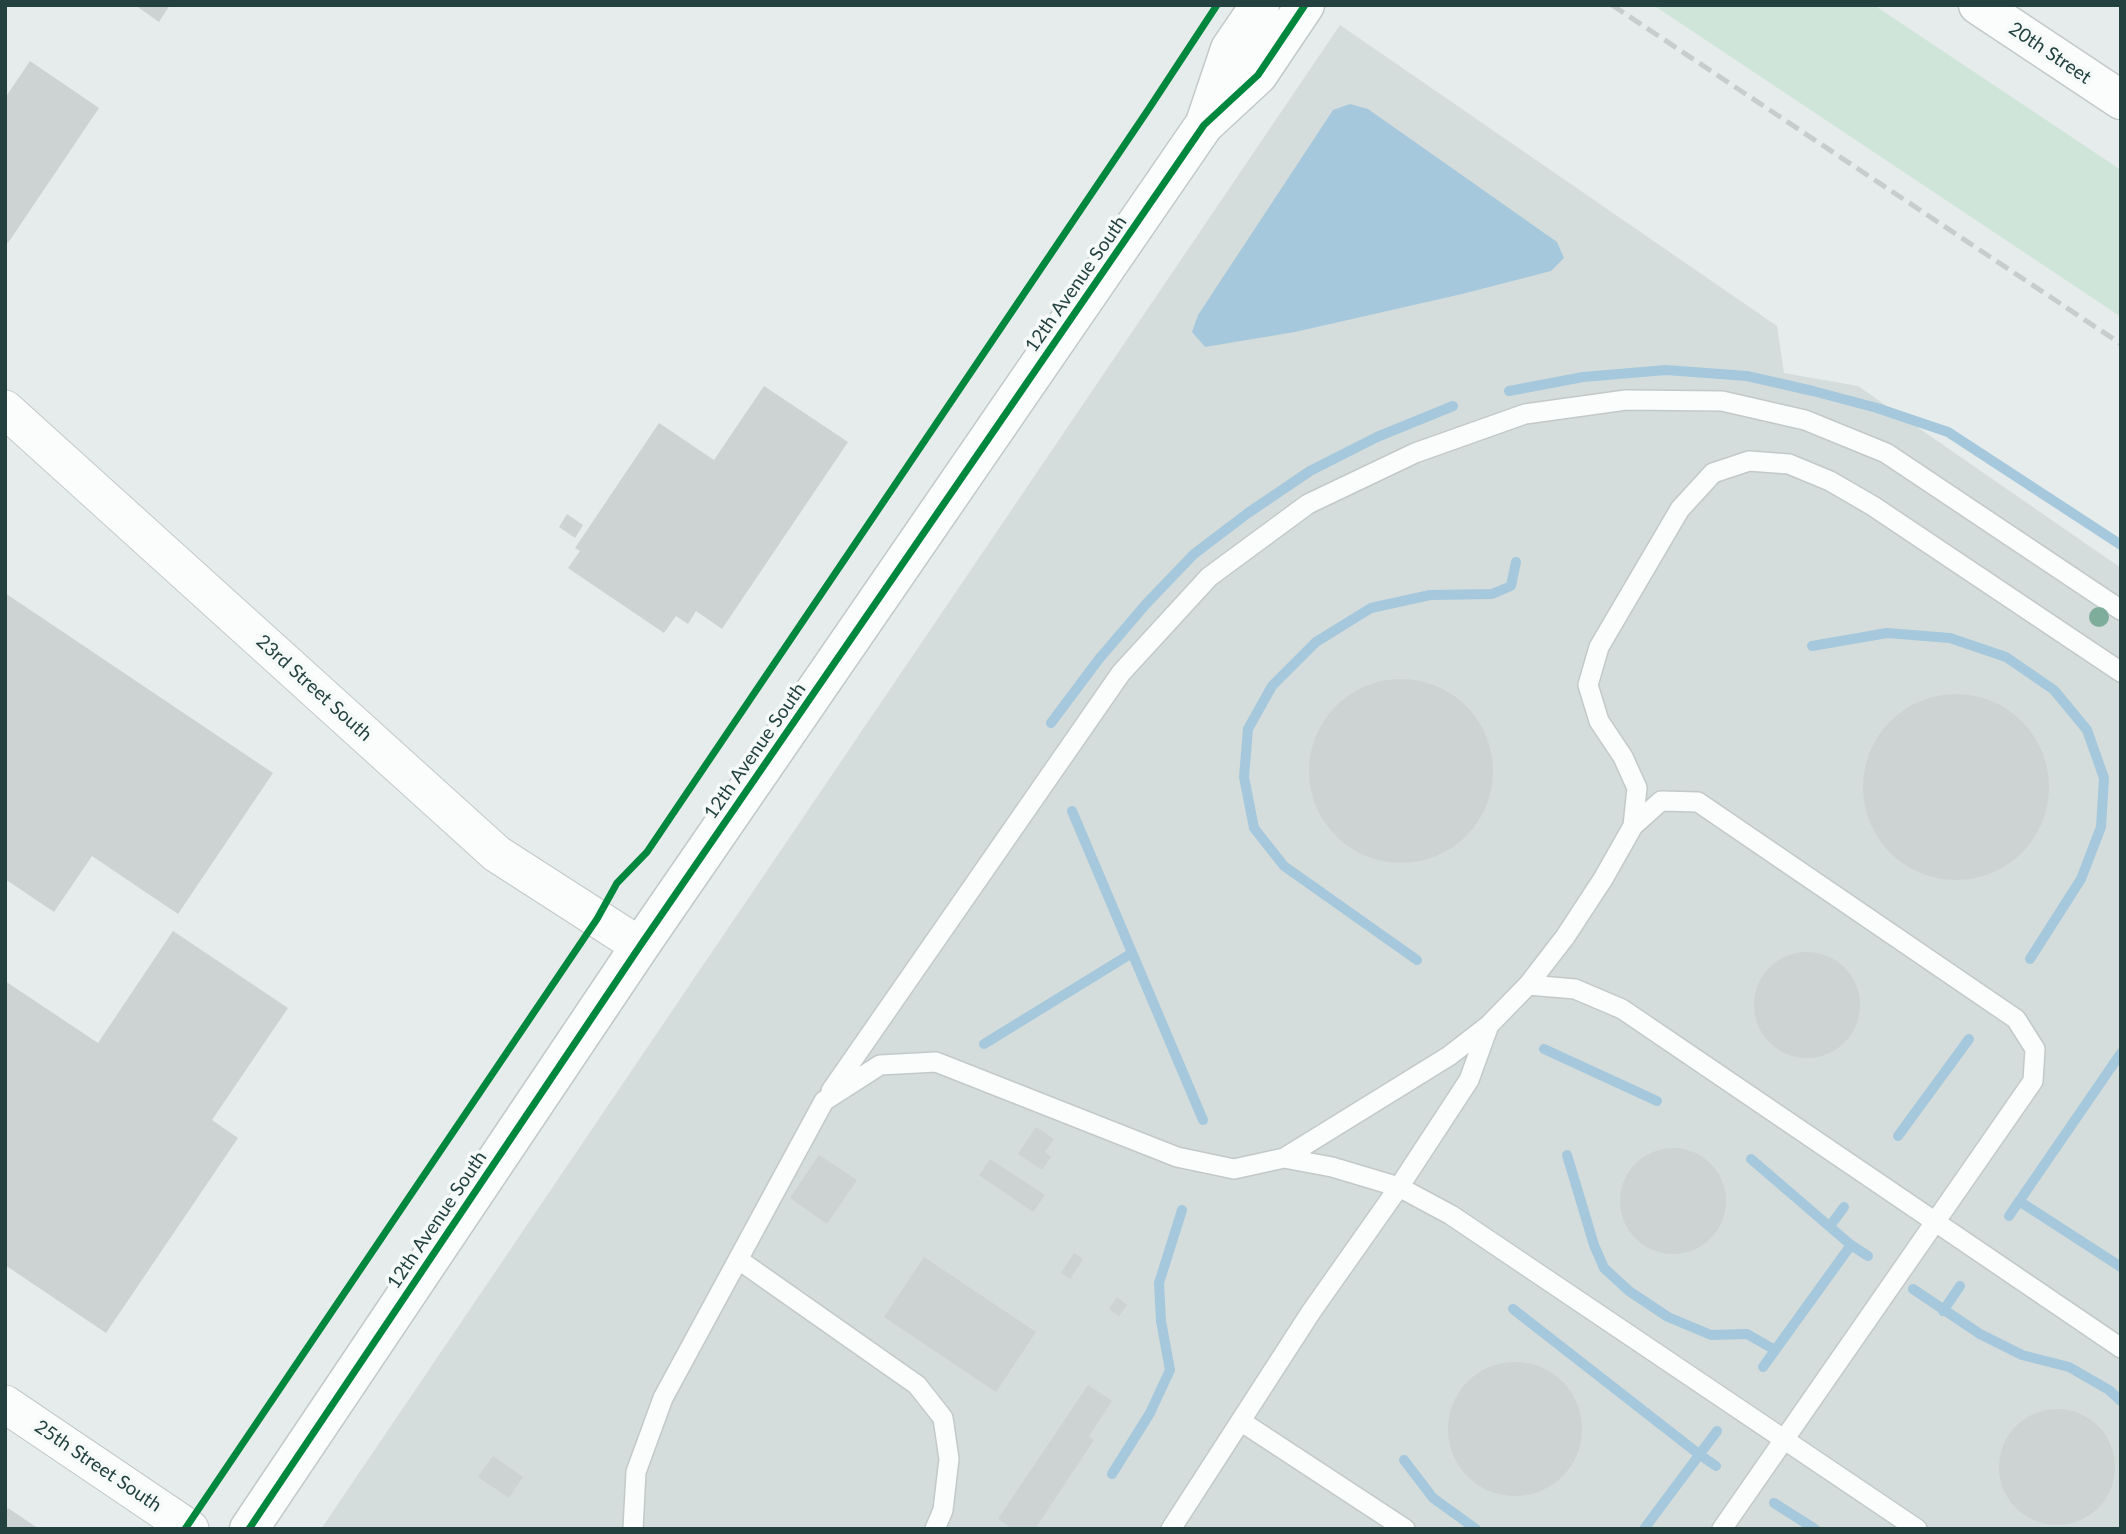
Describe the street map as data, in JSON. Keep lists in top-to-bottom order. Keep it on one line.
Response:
{"streets":{"street":["20th Street","12th Avenue South","23rd Street South","25th Street South"]},"crossings":[["12th Avenue South","23rd Street South"]]}
